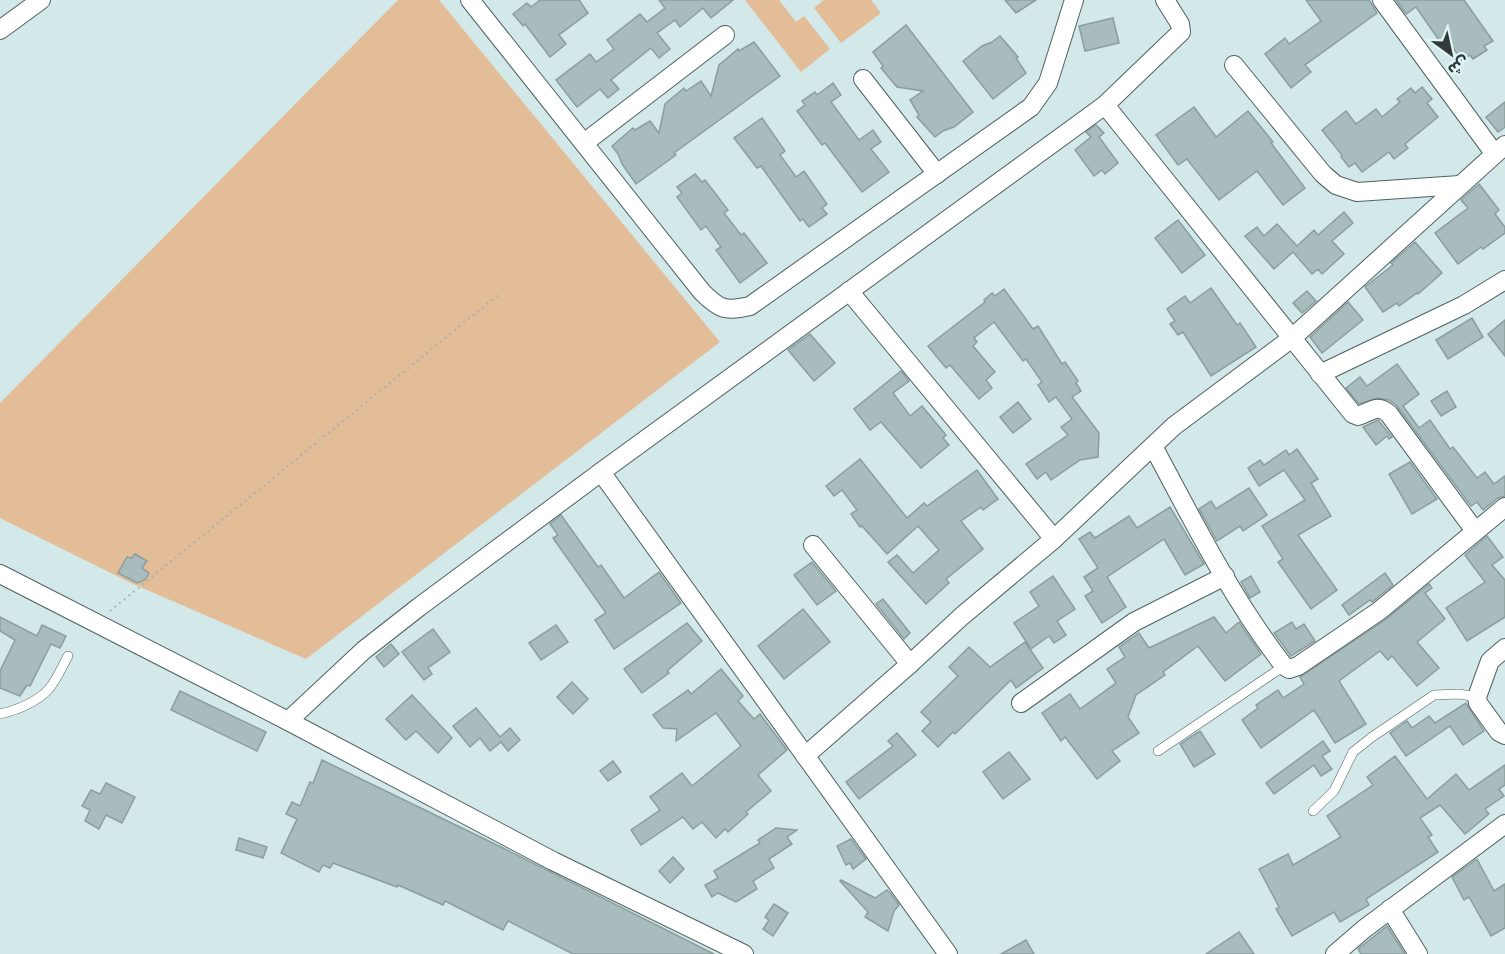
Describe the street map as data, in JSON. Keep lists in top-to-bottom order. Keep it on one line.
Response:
{"north":"bottom right"}
